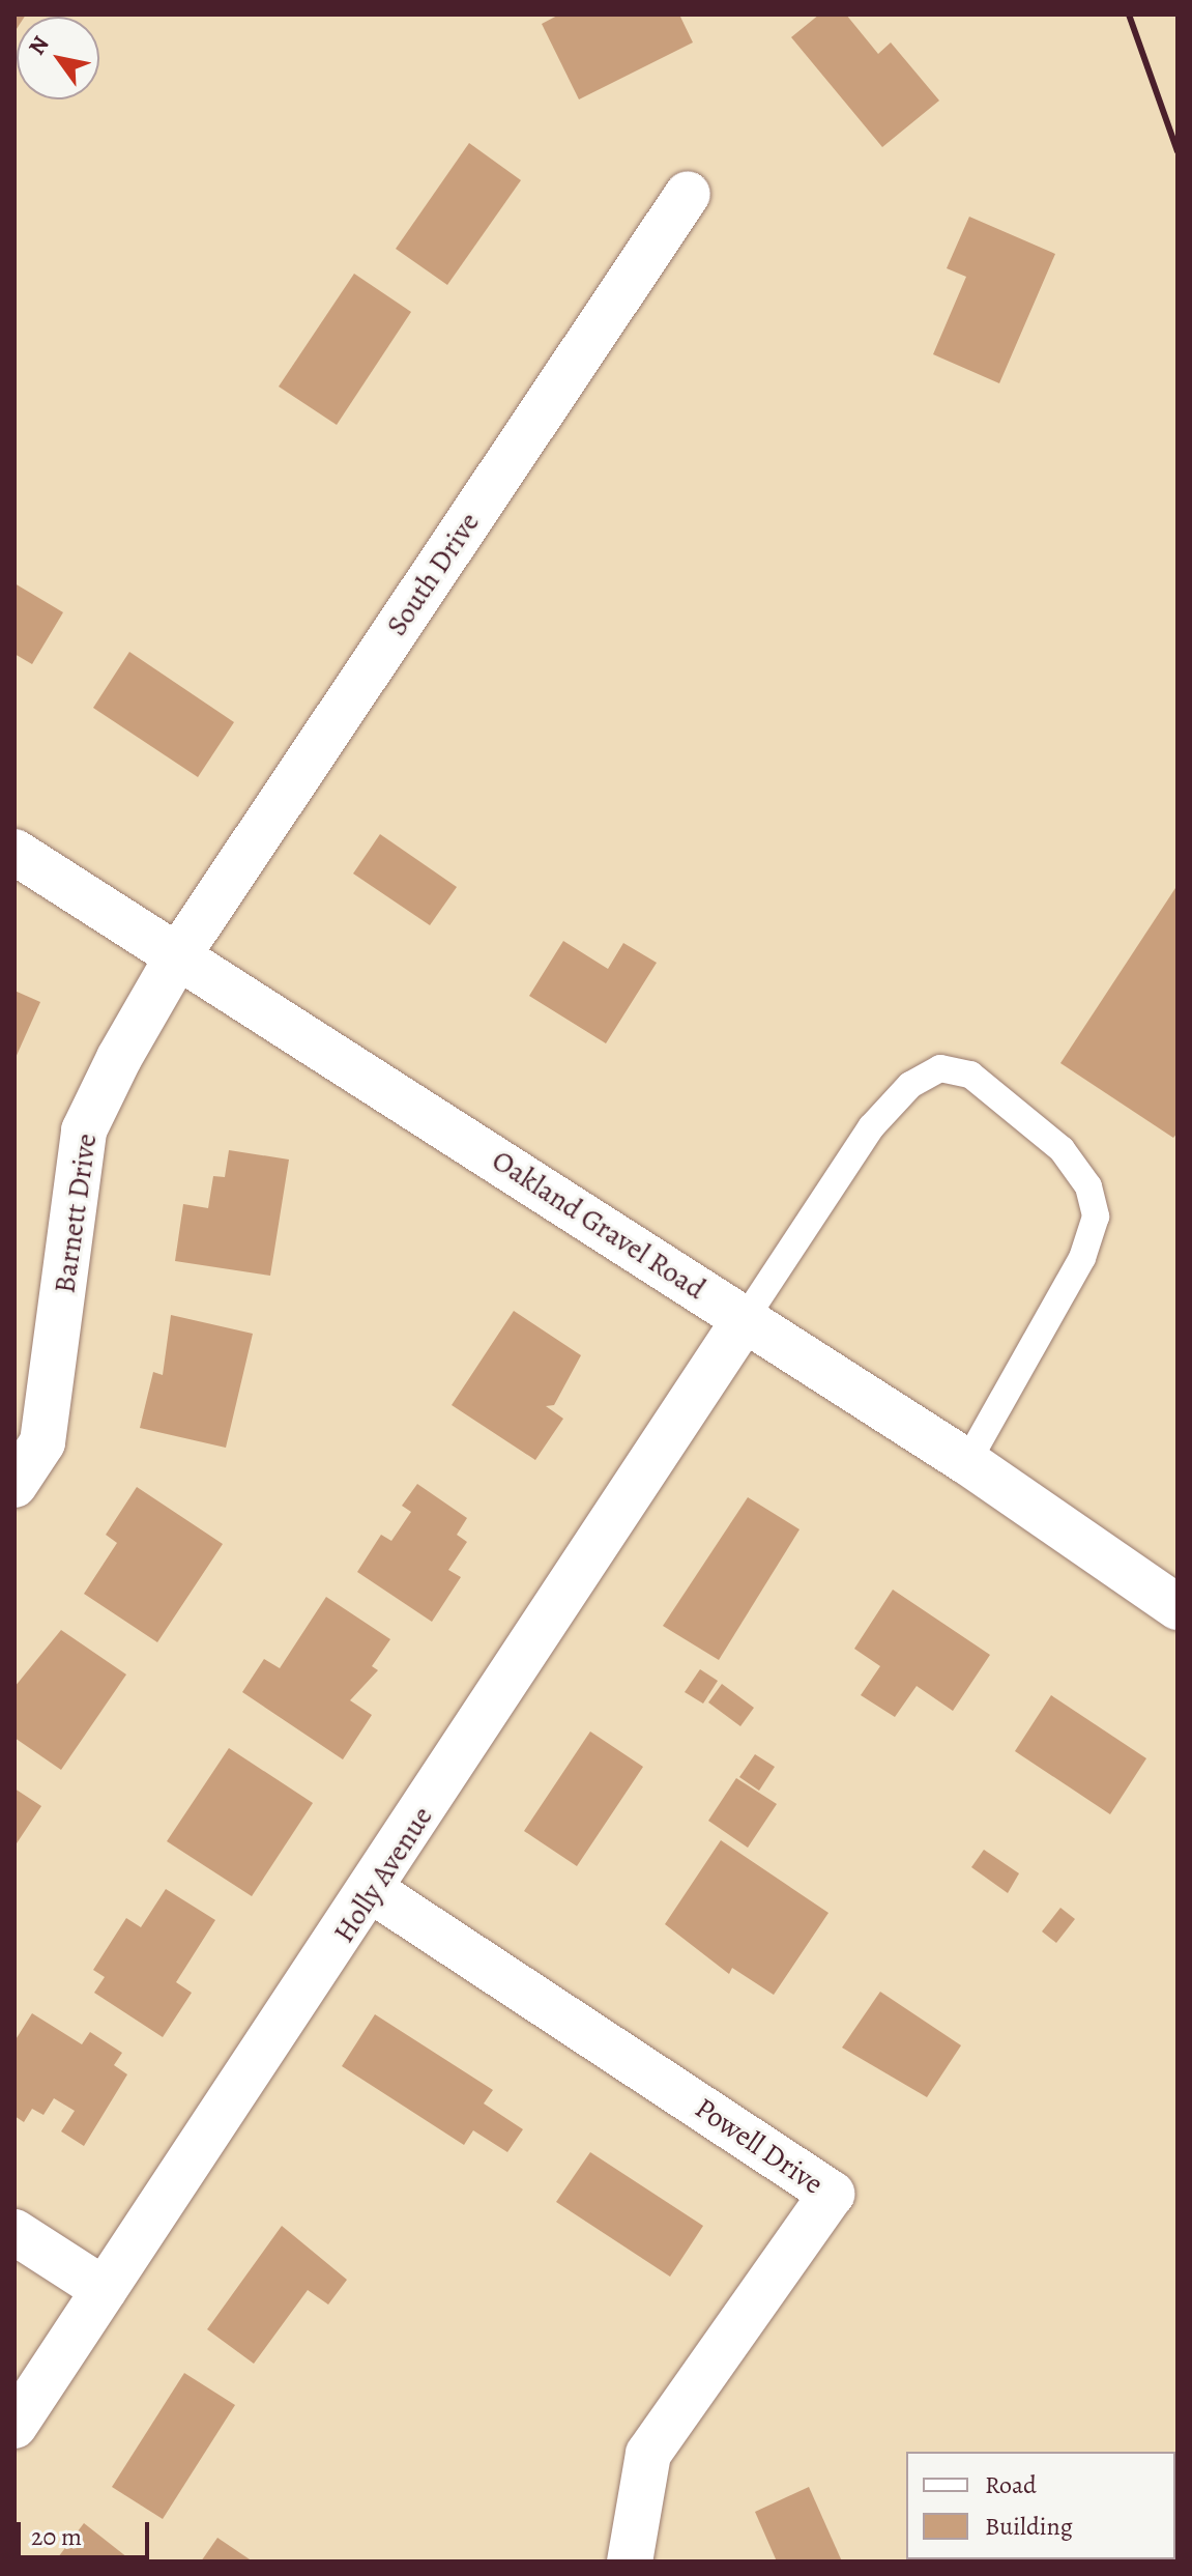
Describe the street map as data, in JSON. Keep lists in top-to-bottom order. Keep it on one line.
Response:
{"streets":{"street":["South Drive","Barnett Drive","Oakland Gravel Road","Holly Avenue","Powell Drive"]},"crossings":[["South Drive","Barnett Drive"],["South Drive","Oakland Gravel Road"],["Barnett Drive","Oakland Gravel Road"],["Oakland Gravel Road","Holly Avenue"],["Holly Avenue","Powell Drive"]],"legend":["Road","Building"],"scale_bar":"20 m","north":"top left"}
